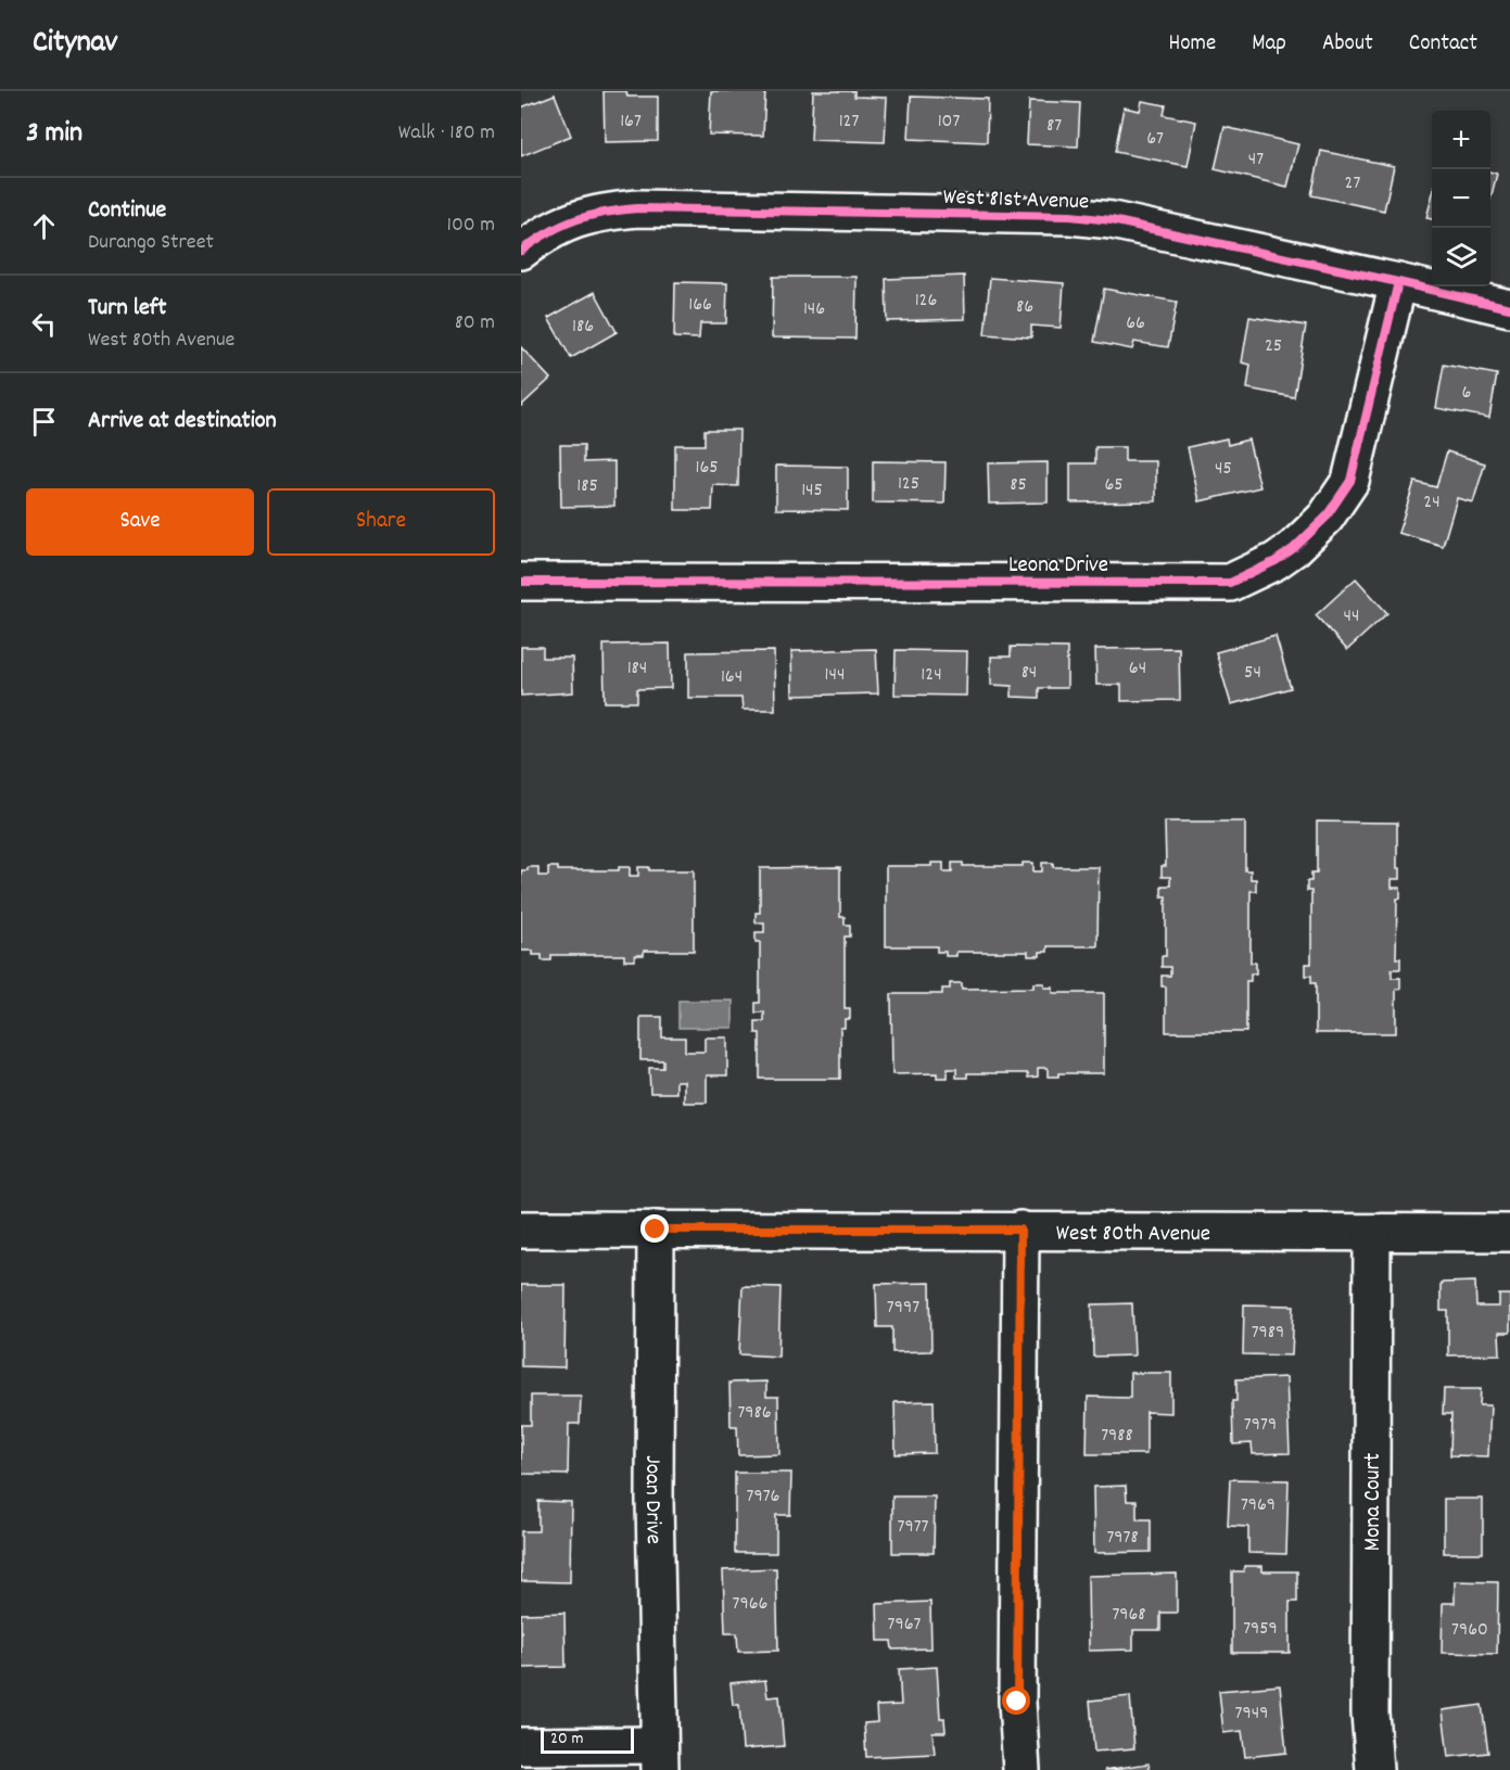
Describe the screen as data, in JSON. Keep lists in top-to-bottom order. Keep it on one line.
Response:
{"streets":{"street":["West 81st Avenue","Leona Drive","West 80th Avenue","Joan Drive","Mona Court"]},"crossings":[["West 81st Avenue","Leona Drive"],["West 80th Avenue","Joan Drive"],["West 80th Avenue","Mona Court"]],"house_numbers":["167","127","107","87","67","47","27","126","166","86","146","66","186","25","6","165","45","125","85","65","185","145","24","44","184","64","84","54","144","124","164","7997","7989","7986","7979","7988","7976","7969","7977","7978","7966","7968","7967","7959","7960","7949"],"scale_bar":"20 m","page":{"header":"Citynav","nav":["Home","Map","About","Contact"],"heading":["3 min","Walk · 180 m"],"map_buttons":["+","−"],"list":[["Continue","Durango Street","100 m"],["Turn left","West 80th Avenue","80 m"],"Arrive at destination"],"buttons":["Save","Share"],"scale":"20 m"}}
